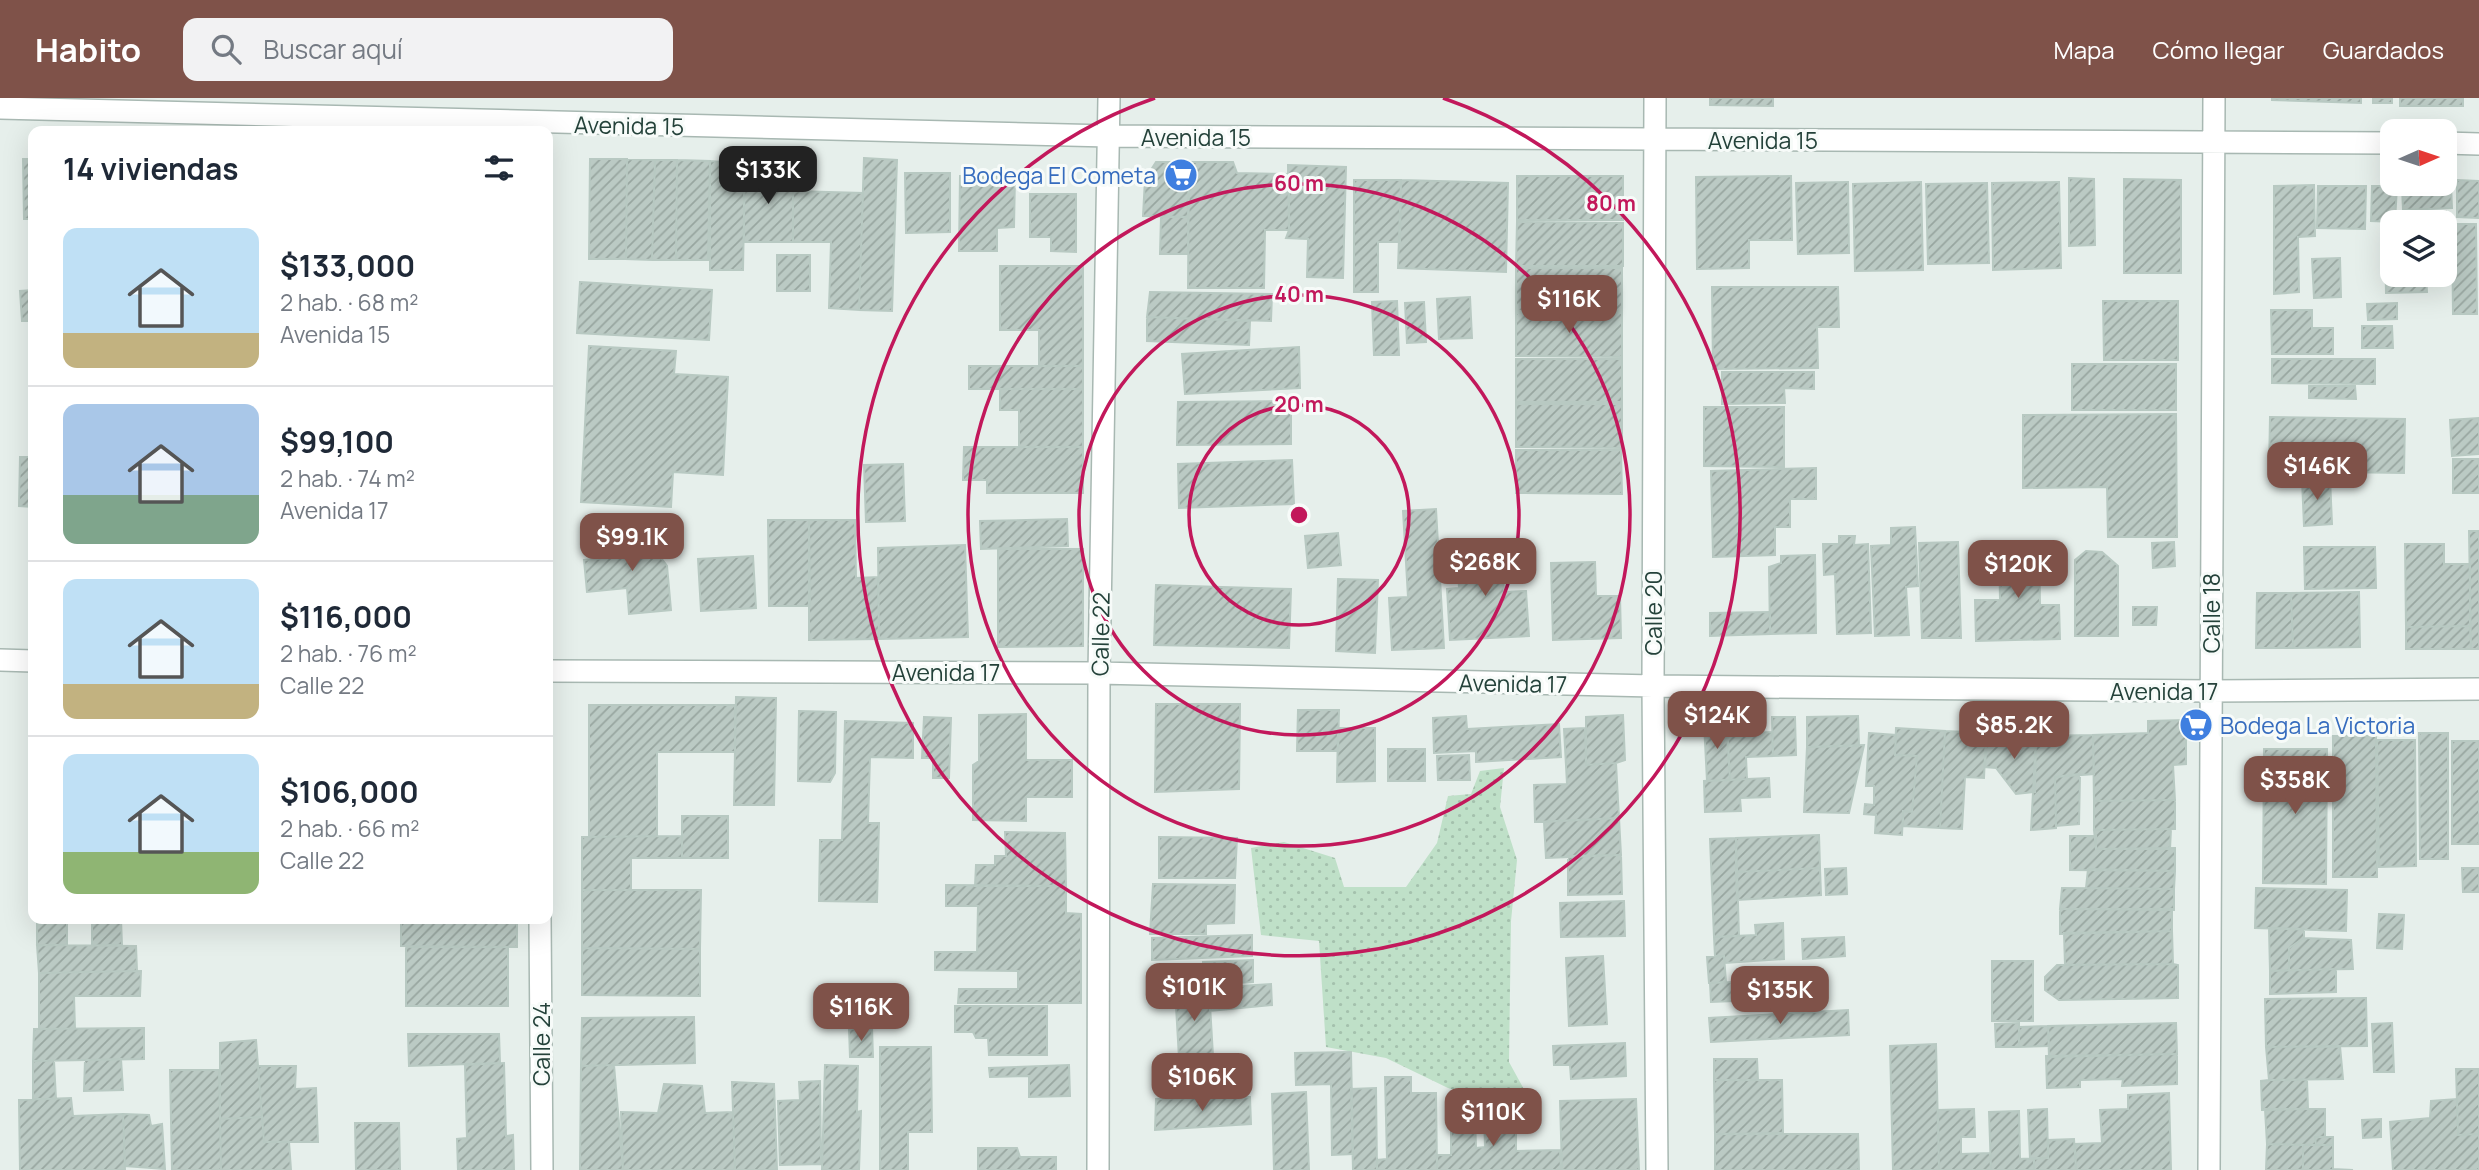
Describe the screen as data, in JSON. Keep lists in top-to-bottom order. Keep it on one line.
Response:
{"streets":{"street":["Avenida 15","Calle 20","Calle 18","Calle 22","Avenida 17","Calle 24"]},"crossings":[["Avenida 15","Calle 20"],["Avenida 15","Calle 18"],["Avenida 15","Calle 22"],["Calle 20","Avenida 17"],["Calle 18","Avenida 17"],["Calle 22","Avenida 17"]],"places":{"supermarket":["Bodega El Cometa","Bodega La Victoria"]},"north":"right","page":{"header":"Habito","search":"Buscar aquí","nav":["Mapa","Cómo llegar","Guardados"],"heading":"14 viviendas","price":["$133K","$116K","$146K","$99.1K","$268K","$120K","$124K","$85.2K","$358K","$101K","$135K","$116K","$106K","$110K"],"list":[{"name":"$133,000","note":"2 hab. · 68 m² · Avenida 15"},{"name":"$99,100","note":"2 hab. · 74 m² · Avenida 17"},{"name":"$116,000","note":"2 hab. · 76 m² · Calle 22"},{"name":"$106,000","note":"2 hab. · 66 m² · Calle 22"}]},"rings":["60 m","80 m","40 m","20 m"]}
